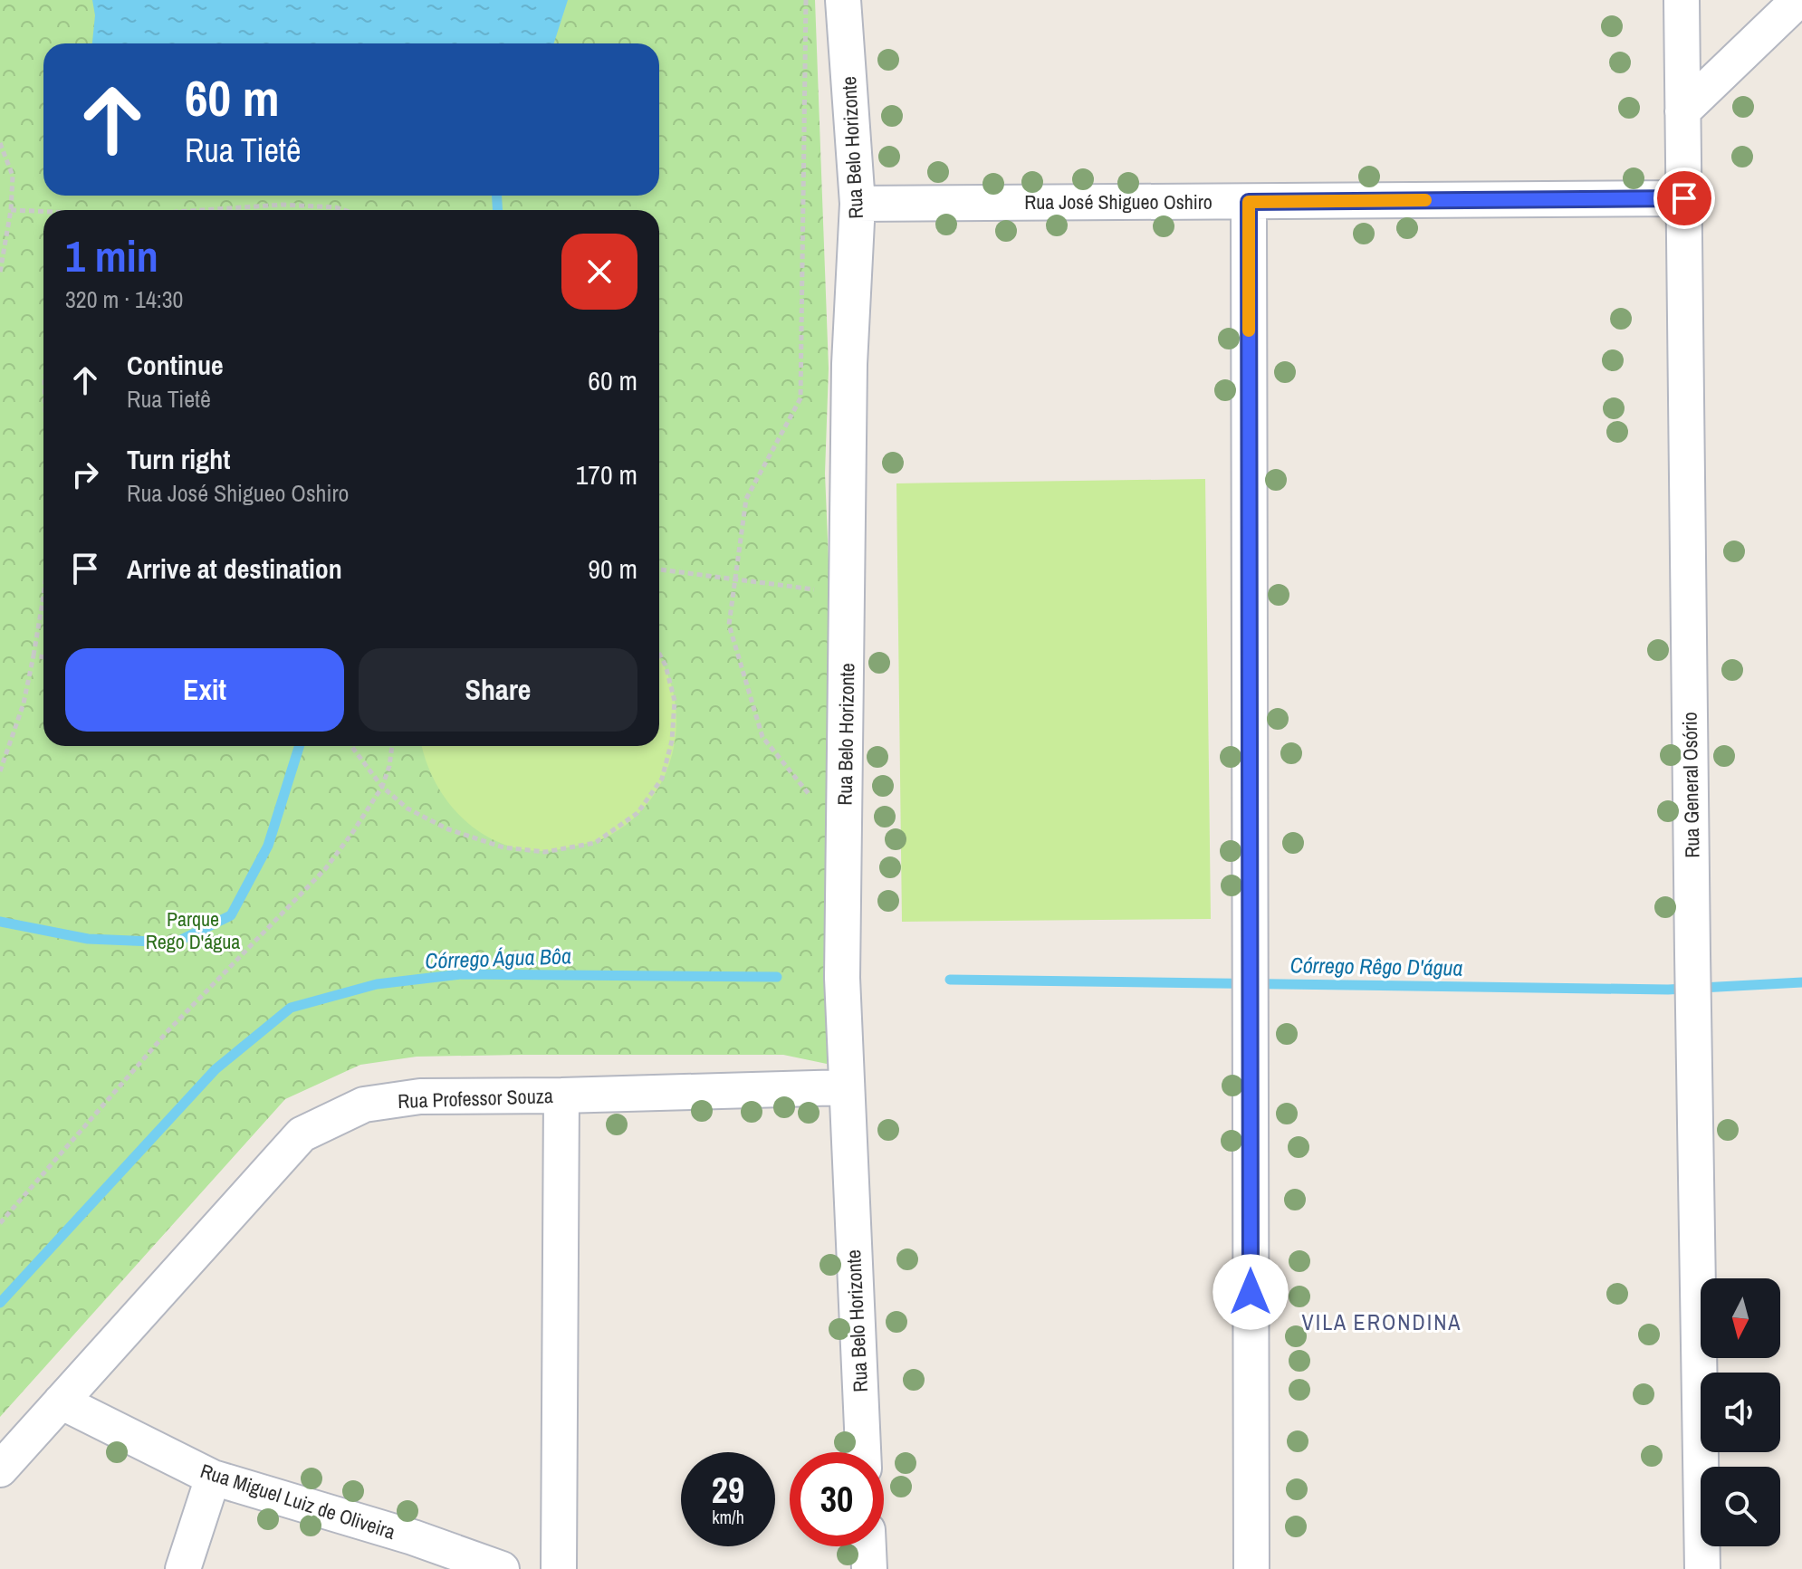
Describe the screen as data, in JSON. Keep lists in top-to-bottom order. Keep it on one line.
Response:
{"streets":{"street":["Rua Belo Horizonte","Rua José Shigueo Oshiro","Rua General Osório","Rua Professor Souza","Rua Miguel Luiz de Oliveira"]},"crossings":[["Rua Belo Horizonte","Rua José Shigueo Oshiro"],["Rua Belo Horizonte","Rua Professor Souza"],["Rua José Shigueo Oshiro","Rua General Osório"],["Rua Professor Souza","Rua Miguel Luiz de Oliveira"]],"districts":["VILA ERONDINA"],"water":["Córrego Água Bôa","Córrego Rêgo D'água"],"parks":["Parque Rego D'água"],"north":"bottom","page":{"turn":["60 m","Rua Tietê"],"heading":["1 min","320 m · 14:30"],"list":[{"name":"Continue","note":"Rua Tietê","value":"60 m"},{"name":"Turn right","note":"Rua José Shigueo Oshiro","value":"170 m"},{"name":"Arrive at destination","value":"90 m"}],"buttons":["Exit","Share"],"speed":"29 km/h","limit":"30"}}
